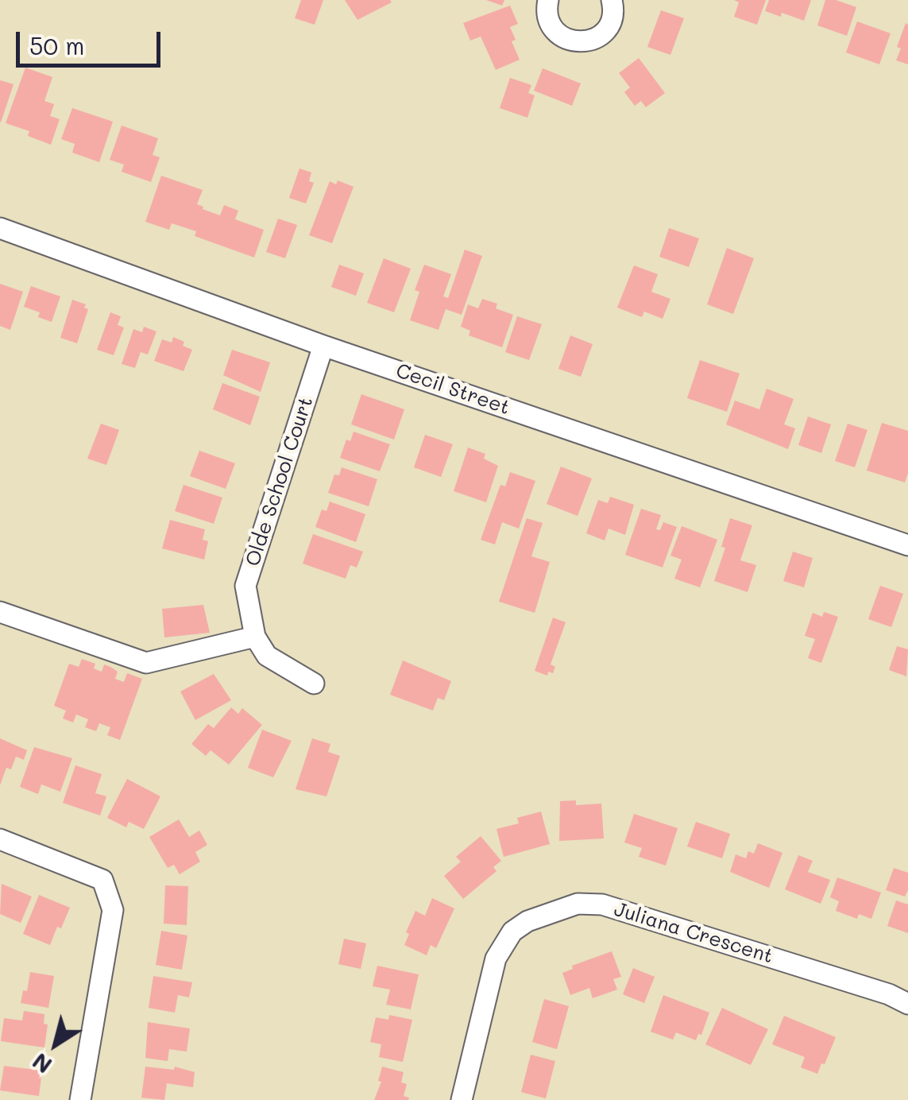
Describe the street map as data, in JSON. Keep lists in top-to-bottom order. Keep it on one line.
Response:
{"streets":{"street":["Cecil Street","Olde School Court","Juliana Crescent"]},"crossings":[["Cecil Street","Olde School Court"]],"scale_bar":"50 m","north":"bottom left"}
